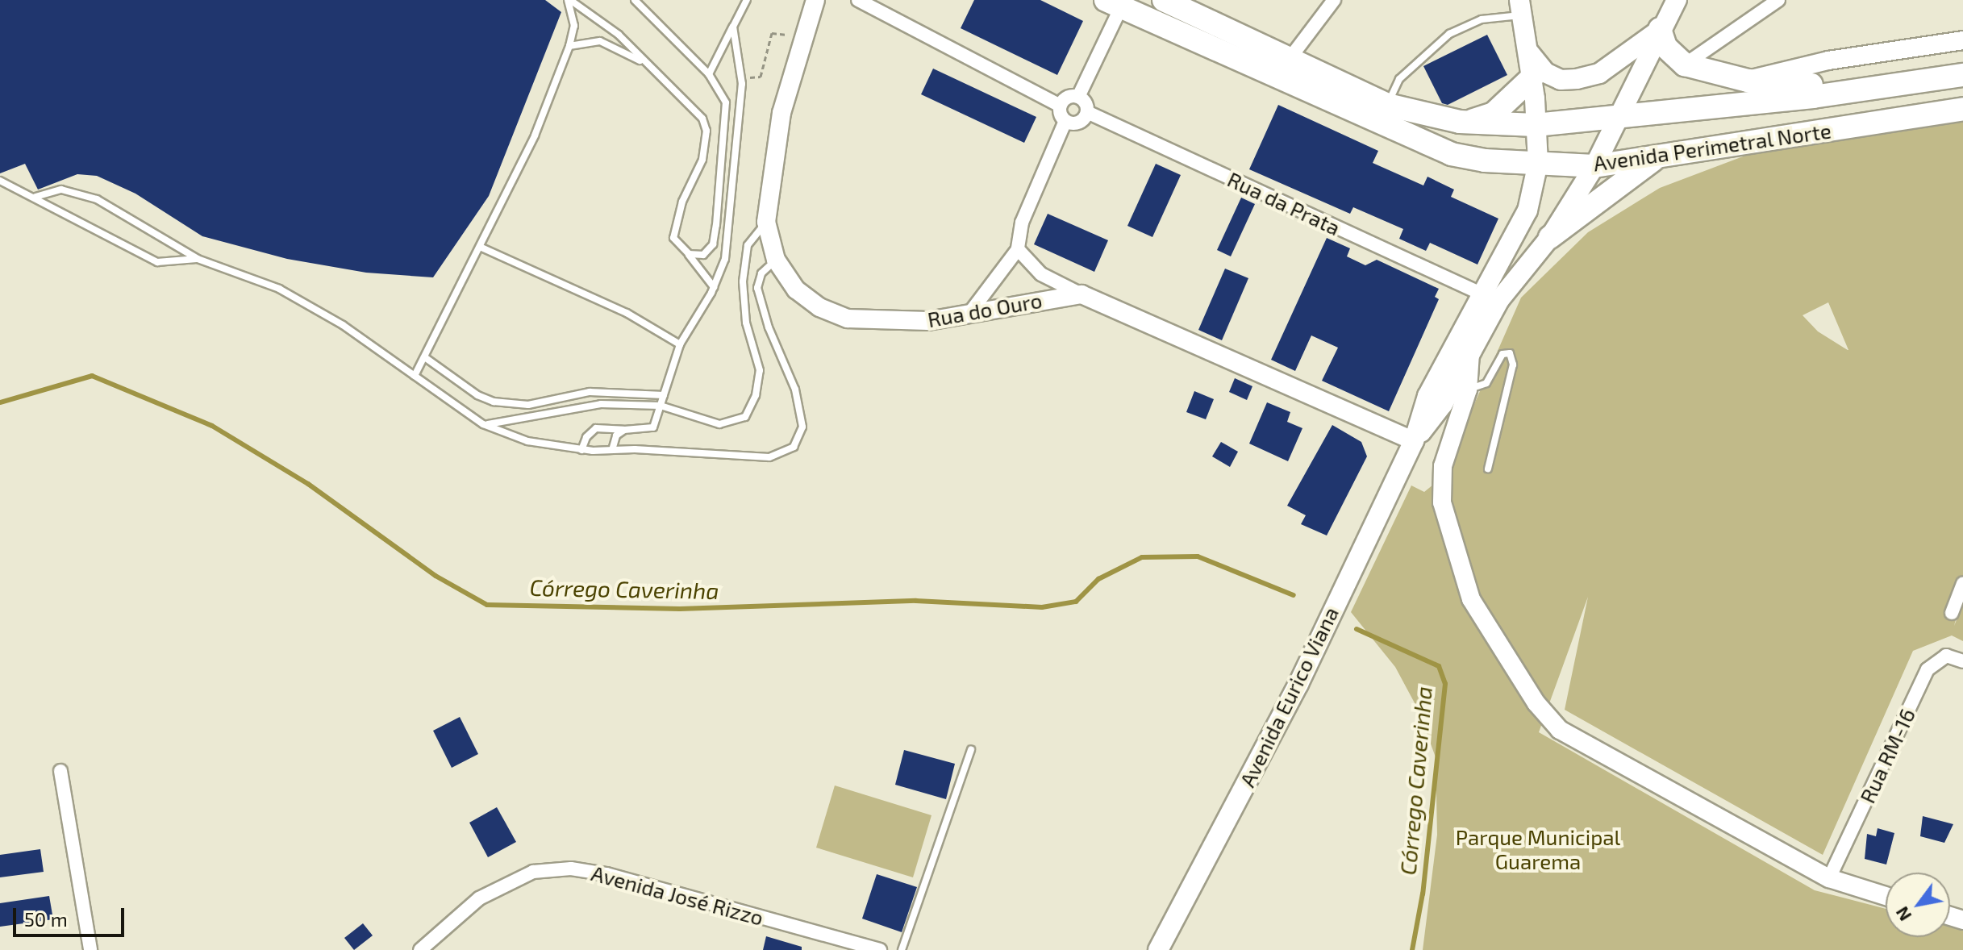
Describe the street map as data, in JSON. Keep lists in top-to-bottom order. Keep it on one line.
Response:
{"streets":{"highway":["Avenida Perimetral Norte"],"main road":["Avenida Eurico Viana"],"street":["Rua da Prata","Rua do Ouro","Rua RM-16","Avenida José Rizzo"]},"crossings":[["Avenida Perimetral Norte","Avenida Eurico Viana"],["Rua da Prata","Avenida Eurico Viana"]],"water":["Córrego Caverinha"],"parks":["Parque Municipal Guarema"],"scale_bar":"50 m","north":"bottom left"}
